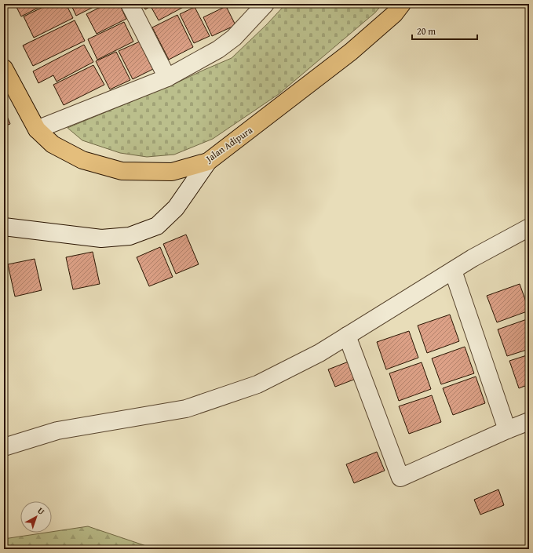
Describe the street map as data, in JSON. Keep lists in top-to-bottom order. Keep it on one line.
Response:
{"streets":{"highway":["Jalan Adipura"]},"scale_bar":"20 m","north":"top right"}
